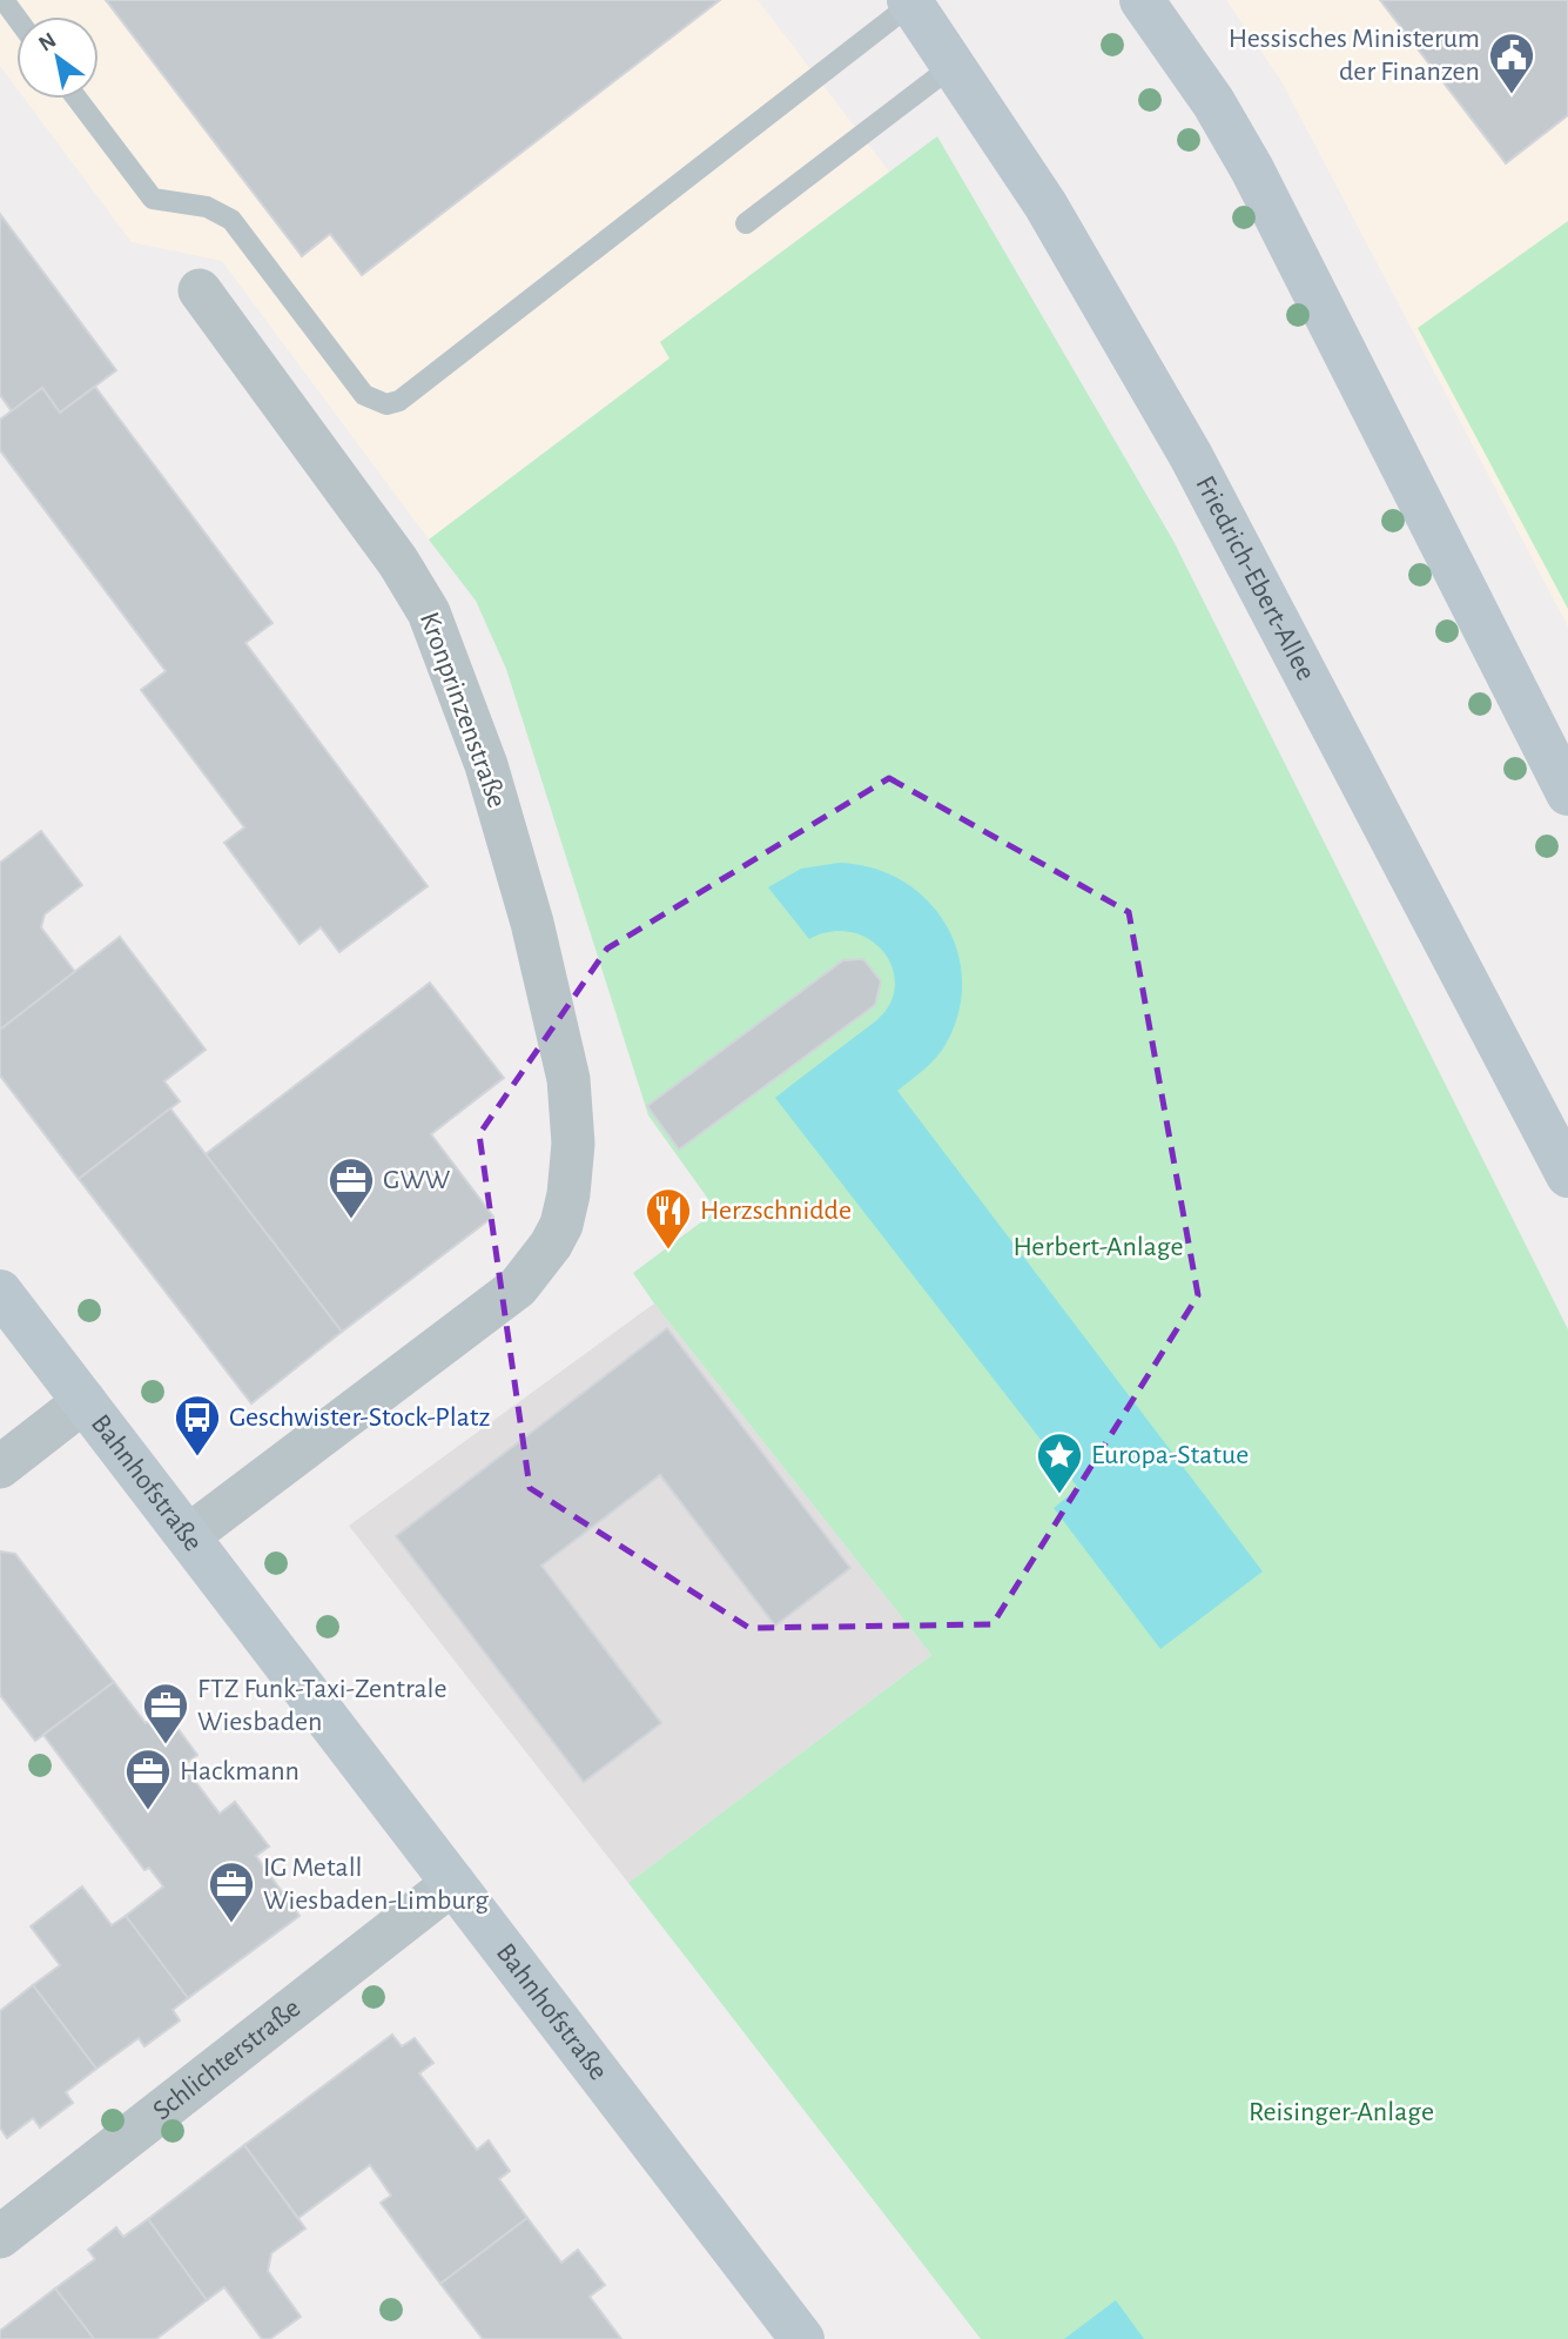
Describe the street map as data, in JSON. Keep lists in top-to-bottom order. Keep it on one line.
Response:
{"streets":{"street":["Friedrich-Ebert-Allee","Kronprinzenstraße","Bahnhofstraße","Schlichterstraße"]},"crossings":[["Kronprinzenstraße","Bahnhofstraße"],["Bahnhofstraße","Schlichterstraße"]],"parks":["Herbert-Anlage","Reisinger-Anlage"],"places":{"public building":["Hessisches Ministerum der Finanzen"],"office":["GWW","FTZ Funk-Taxi-Zentrale Wiesbaden","Hackmann","IG Metall Wiesbaden-Limburg"],"restaurant":["Herzschnidde"],"bus stop":["Geschwister-Stock-Platz"],"place":["Europa-Statue"]},"north":"top left"}
